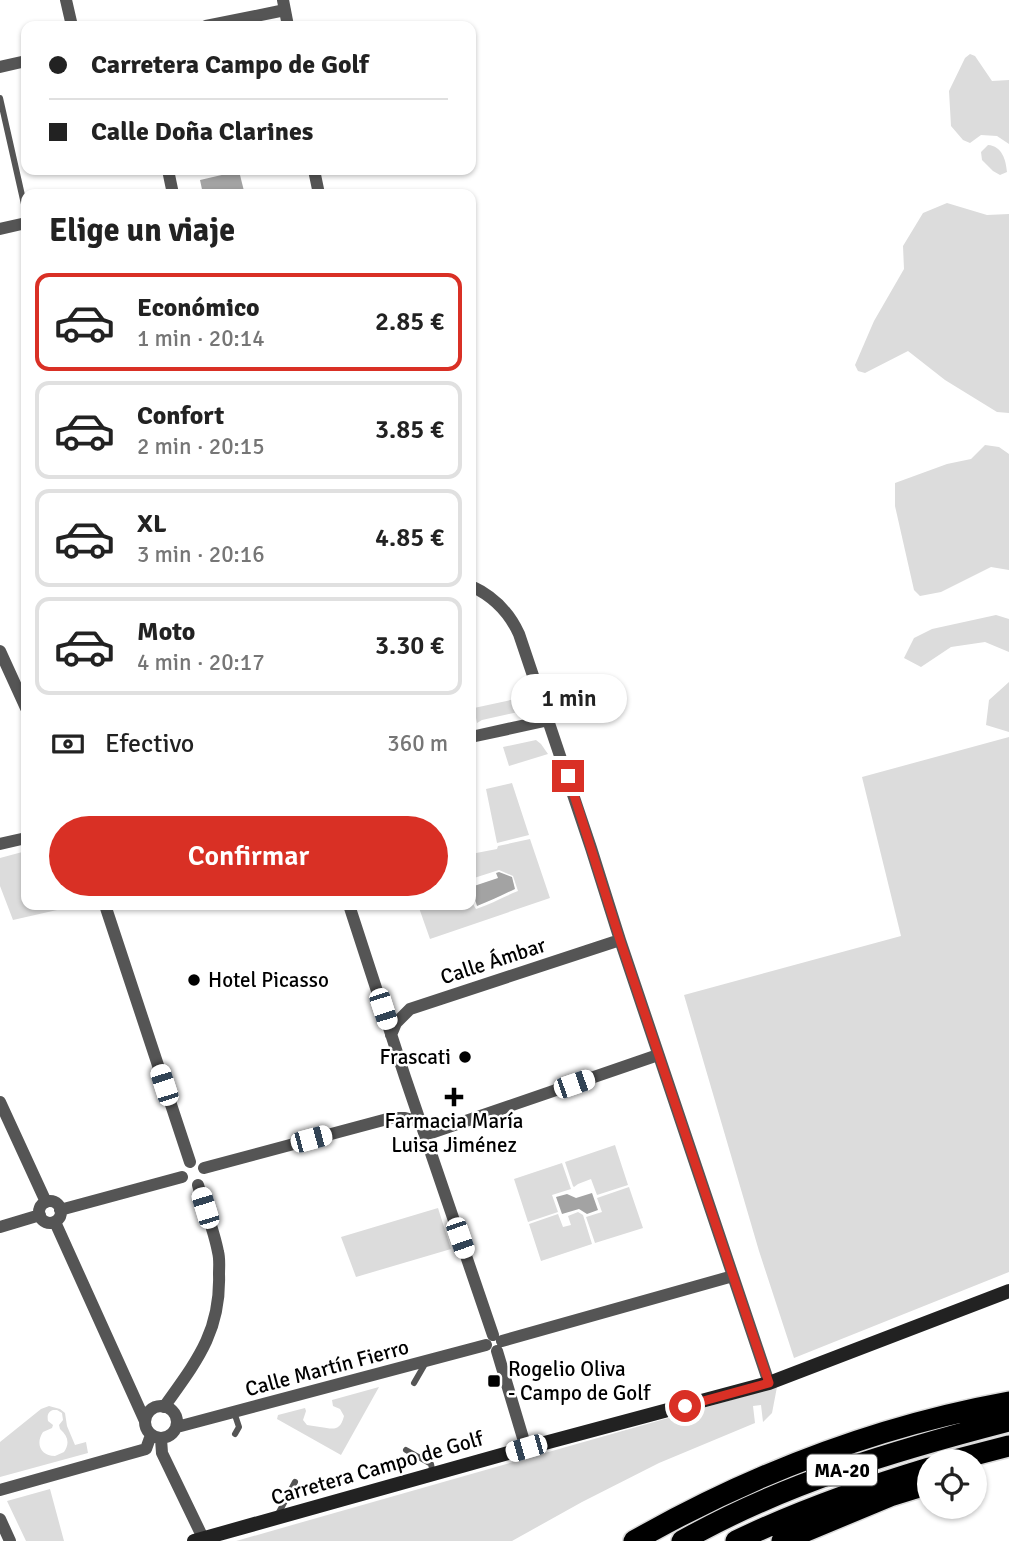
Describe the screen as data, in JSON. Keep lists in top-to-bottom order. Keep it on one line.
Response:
{"streets":{"highway":["MA-20"],"street":["Calle Ámbar","Calle Martín Fierro","Carretera Campo de Golf"]},"places":{"other":["Hotel Picasso","Frascati"],"health":["Farmacia María Luisa Jiménez"],"transit":["Rogelio Oliva - Campo de Golf"]},"page":{"banner":["Carretera Campo de Golf","Calle Doña Clarines"],"heading":"Elige un viaje","list":[{"name":"Económico","note":"1 min · 20:14","value":"2.85 €"},{"name":"Confort","note":"2 min · 20:15","value":"3.85 €"},{"name":"XL","note":"3 min · 20:16","value":"4.85 €"},{"name":"Moto","note":"4 min · 20:17","value":"3.30 €"}],"bubble":"1 min","pay":["Efectivo","360 m"],"buttons":"Confirmar"}}
